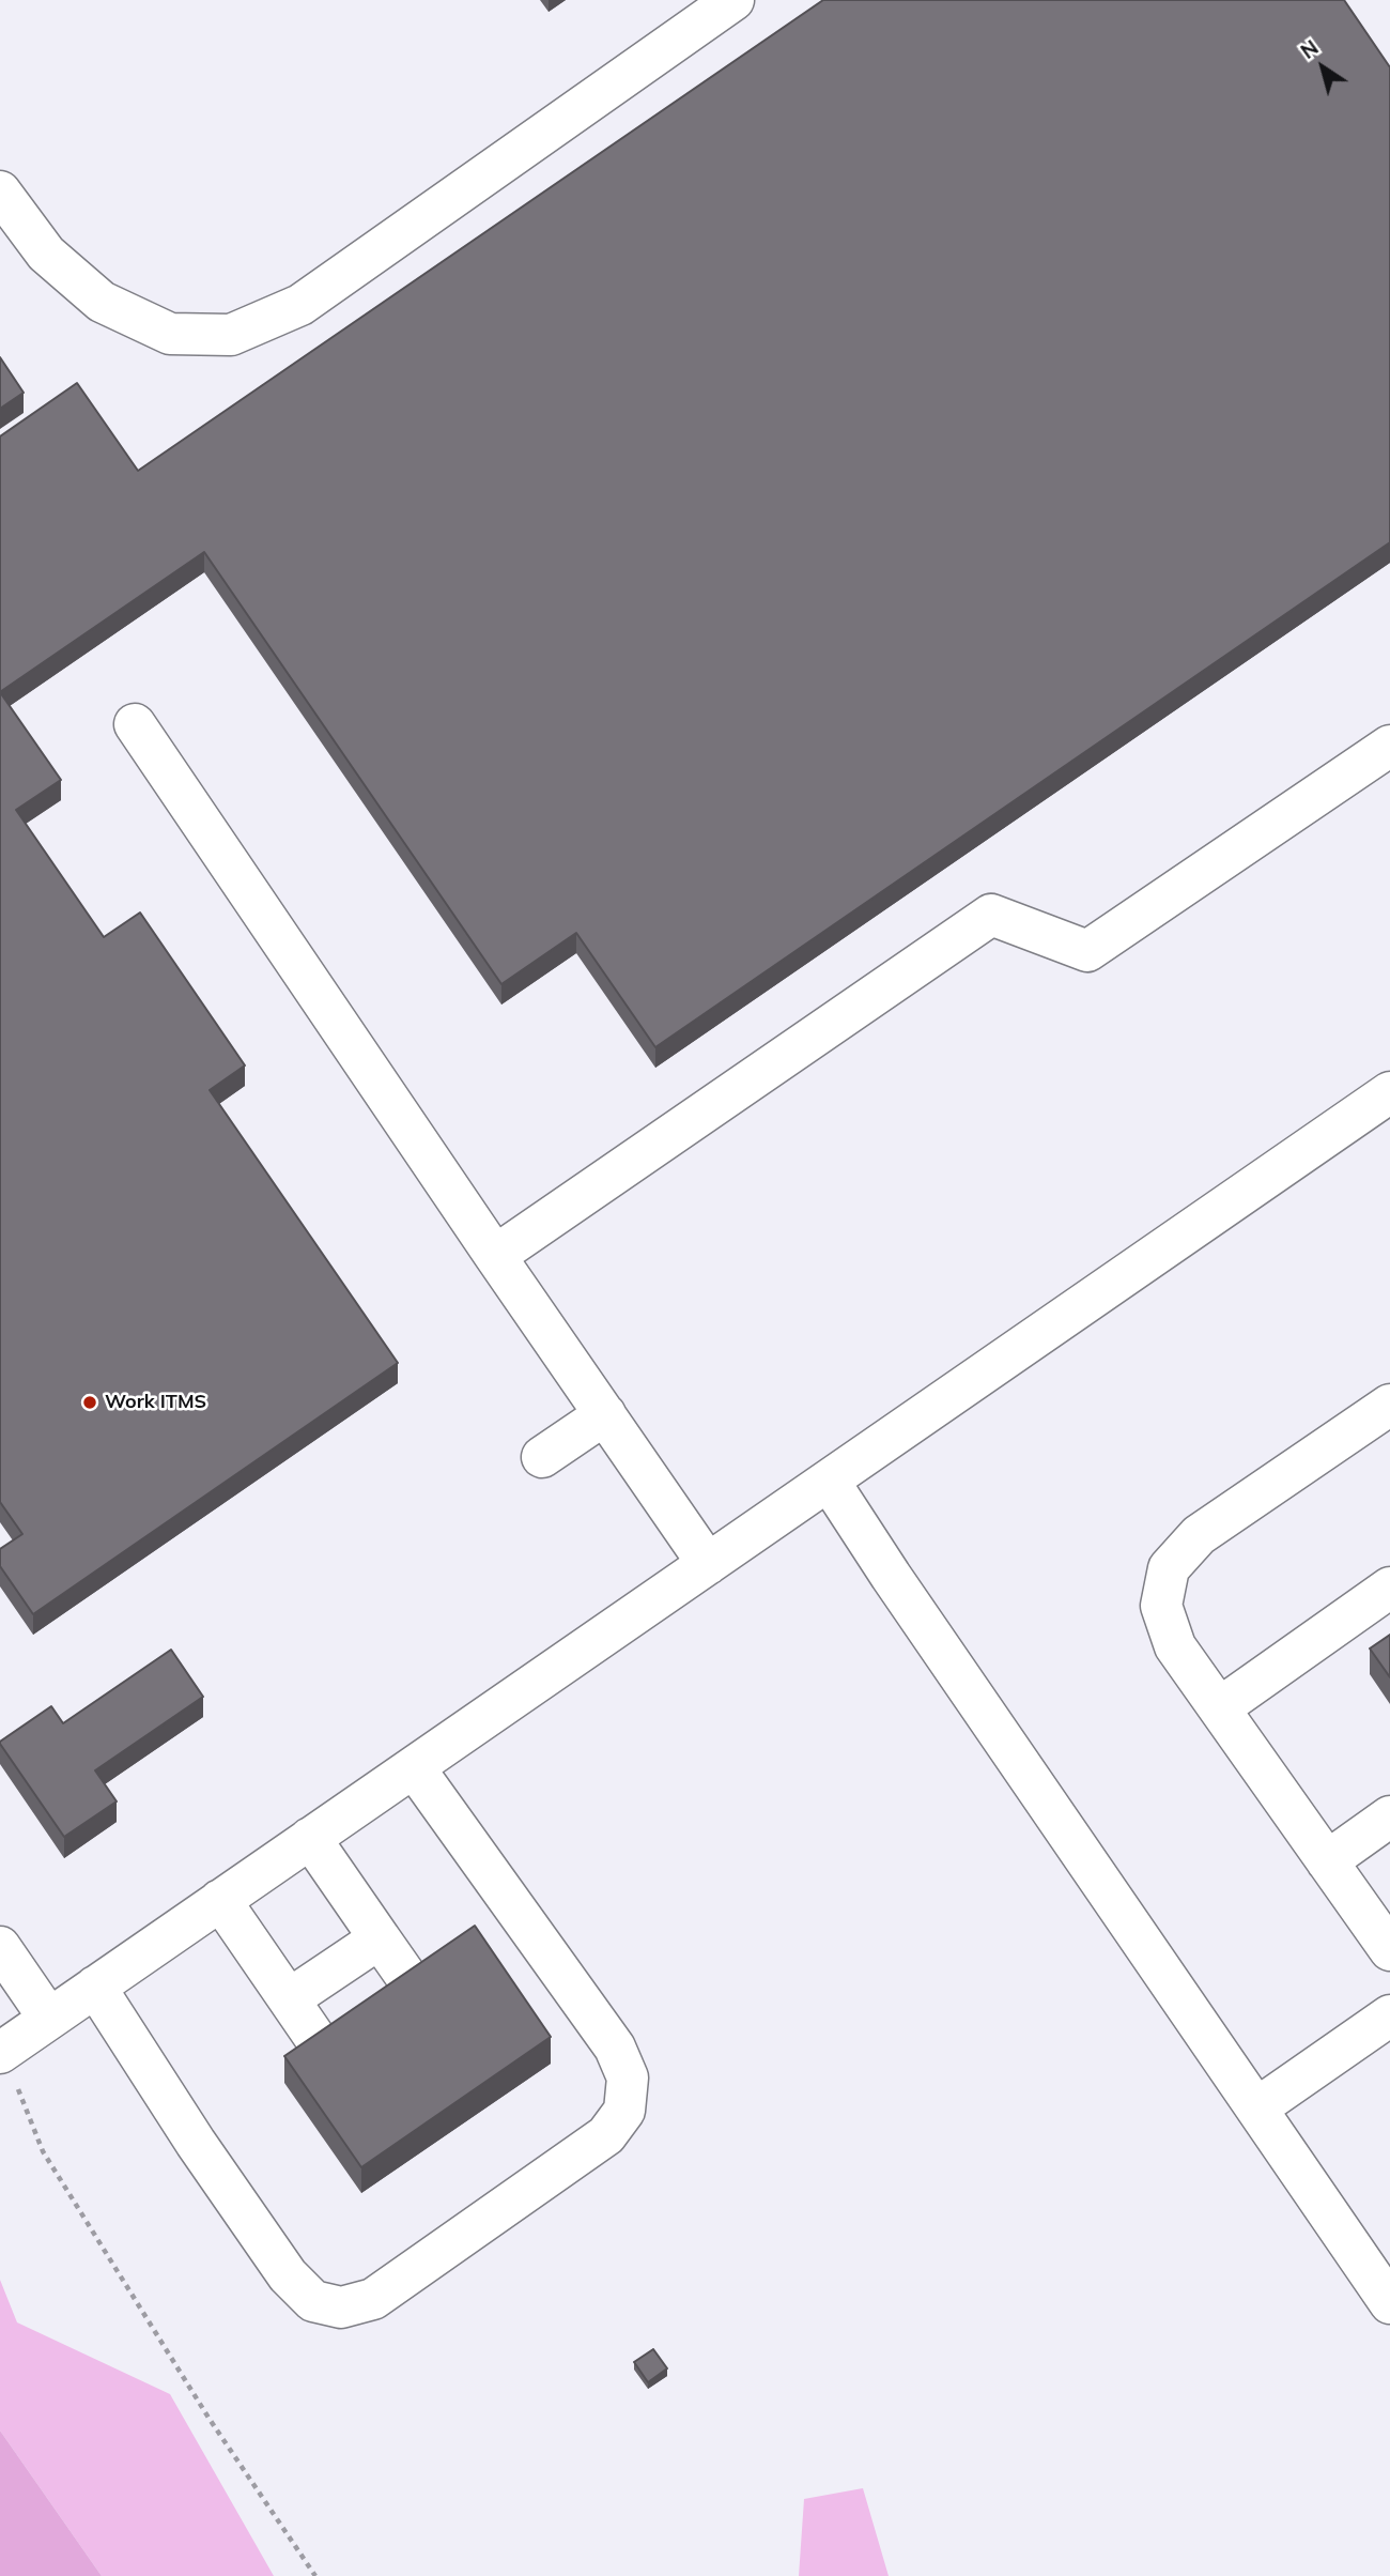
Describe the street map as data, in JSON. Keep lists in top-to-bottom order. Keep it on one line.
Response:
{"places":["Work ITMS"],"north":"top left"}
